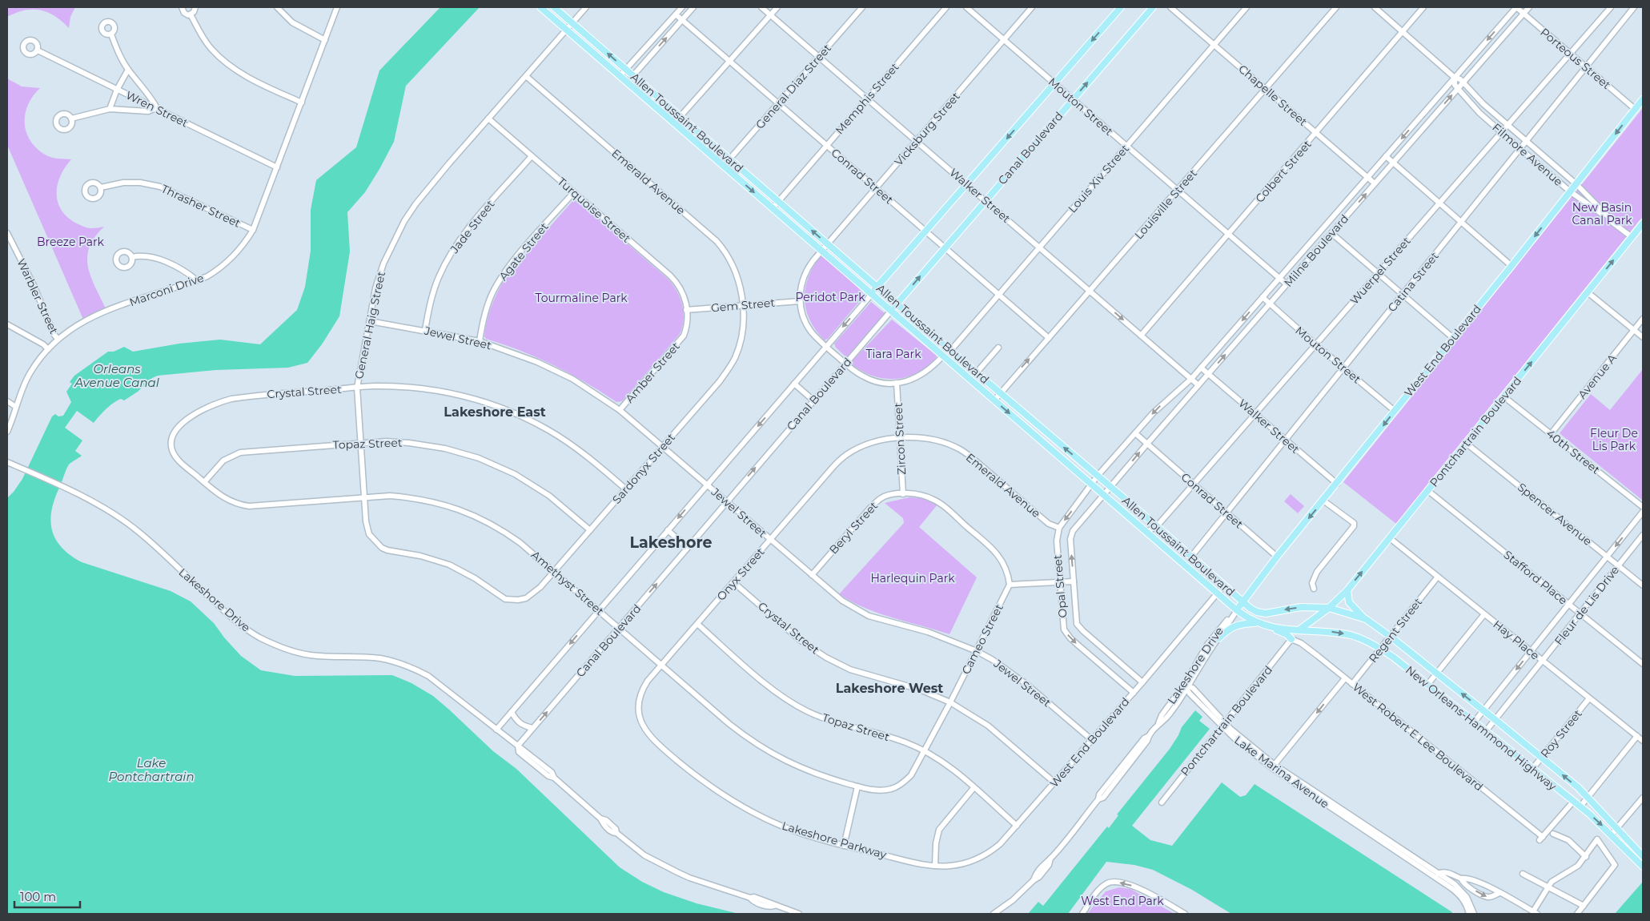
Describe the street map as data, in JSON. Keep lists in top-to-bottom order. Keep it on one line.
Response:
{"streets":{"main road":["Allen Toussaint Boulevard","Canal Boulevard","West End Boulevard","Pontchartrain Boulevard","Lakeshore Drive","New Orleans-Hammond Highway"],"street":["Porteous Street","General Diaz Street","Chapelle Street","Memphis Street","Mouton Street","Wren Street","Vicksburg Street","Filmore Avenue","Colbert Street","Conrad Street","Louis Xiv Street","Emerald Avenue","Walker Street","Louisville Street","Thrasher Street","Turquoise Street","Jade Street","Milne Boulevard","Agate Street","Wuerpel Street","Catina Street","Marconi Drive","Warbler Street","Gem Street","General Haig Street","Jewel Street","Amber Street","Avenue A","Crystal Street","Zircon Street","Topaz Street","40th Street","Sardonyx Street","Spencer Avenue","Beryl Street","Onyx Street","Stafford Place","Amethyst Street","Opal Street","Fleur de Lis Drive","Regent Street","Cameo Street","Hay Place","Roy Street","West Robert E Lee Boulevard","Lake Marina Avenue","Lakeshore Parkway"]},"crossings":[["Porteous Street","Milne Boulevard"],["Porteous Street","Wuerpel Street"],["Porteous Street","Catina Street"],["Porteous Street","West End Boulevard"],["General Diaz Street","Allen Toussaint Boulevard"],["General Diaz Street","Conrad Street"],["General Diaz Street","Walker Street"],["Chapelle Street","Colbert Street"],["Chapelle Street","Louis Xiv Street"],["Chapelle Street","Louisville Street"],["Chapelle Street","Milne Boulevard"],["Memphis Street","Allen Toussaint Boulevard"],["Memphis Street","Conrad Street"],["Memphis Street","Walker Street"],["Mouton Street","Vicksburg Street"],["Mouton Street","Canal Boulevard"],["Mouton Street","Colbert Street"],["Mouton Street","Louis Xiv Street"],["Mouton Street","Louisville Street"],["Mouton Street","Milne Boulevard"],["Mouton Street","Wuerpel Street"],["Mouton Street","Catina Street"],["Mouton Street","West End Boulevard"],["Wren Street","Marconi Drive"],["Allen Toussaint Boulevard","Vicksburg Street"],["Allen Toussaint Boulevard","Canal Boulevard"],["Allen Toussaint Boulevard","Louis Xiv Street"],["Allen Toussaint Boulevard","Louisville Street"],["Allen Toussaint Boulevard","Milne Boulevard"],["Allen Toussaint Boulevard","Wuerpel Street"],["Allen Toussaint Boulevard","Catina Street"],["Allen Toussaint Boulevard","General Haig Street"],["Allen Toussaint Boulevard","West End Boulevard"],["Allen Toussaint Boulevard","Pontchartrain Boulevard"],["Allen Toussaint Boulevard","Opal Street"],["Allen Toussaint Boulevard","Lakeshore Drive"],["Allen Toussaint Boulevard","New Orleans-Hammond Highway"],["Vicksburg Street","Conrad Street"],["Vicksburg Street","Walker Street"],["Vicksburg Street","Gem Street"],["Canal Boulevard","Conrad Street"],["Canal Boulevard","Walker Street"],["Canal Boulevard","Jewel Street"],["Canal Boulevard","Amethyst Street"],["Canal Boulevard","Lakeshore Drive"],["Filmore Avenue","Colbert Street"],["Filmore Avenue","Milne Boulevard"],["Filmore Avenue","Wuerpel Street"],["Filmore Avenue","Catina Street"],["Filmore Avenue","West End Boulevard"],["Filmore Avenue","Pontchartrain Boulevard"],["Colbert Street","Walker Street"],["Conrad Street","Louis Xiv Street"],["Conrad Street","Louisville Street"],["Conrad Street","Milne Boulevard"],["Conrad Street","Wuerpel Street"],["Conrad Street","Catina Street"],["Conrad Street","West End Boulevard"],["Louis Xiv Street","Walker Street"],["Emerald Avenue","Gem Street"],["Emerald Avenue","General Haig Street"],["Emerald Avenue","Zircon Street"],["Emerald Avenue","Sardonyx Street"],["Emerald Avenue","Onyx Street"],["Emerald Avenue","Opal Street"],["Walker Street","Louisville Street"],["Walker Street","Milne Boulevard"],["Walker Street","Wuerpel Street"],["Walker Street","Catina Street"],["Walker Street","West End Boulevard"],["Thrasher Street","Marconi Drive"],["Turquoise Street","Jade Street"],["Turquoise Street","Agate Street"],["Turquoise Street","Gem Street"],["Turquoise Street","General Haig Street"],["Turquoise Street","Amber Street"],["Jade Street","Jewel Street"],["Milne Boulevard","Opal Street"],["Agate Street","Jewel Street"],["Marconi Drive","Warbler Street"],["Gem Street","Amber Street"],["Gem Street","Sardonyx Street"],["General Haig Street","Jewel Street"],["General Haig Street","Crystal Street"],["General Haig Street","Topaz Street"],["General Haig Street","Sardonyx Street"],["General Haig Street","Amethyst Street"],["Jewel Street","West End Boulevard"],["Jewel Street","Amber Street"],["Jewel Street","Sardonyx Street"],["Jewel Street","Beryl Street"],["Jewel Street","Onyx Street"],["Jewel Street","Cameo Street"],["West End Boulevard","Crystal Street"],["West End Boulevard","Topaz Street"],["West End Boulevard","Opal Street"],["West End Boulevard","Lakeshore Drive"],["West End Boulevard","Lakeshore Parkway"],["Avenue A","40th Street"],["Crystal Street","Topaz Street"],["Crystal Street","Sardonyx Street"],["Crystal Street","Onyx Street"],["Crystal Street","Amethyst Street"],["Crystal Street","Cameo Street"],["Pontchartrain Boulevard","40th Street"],["Pontchartrain Boulevard","Spencer Avenue"],["Pontchartrain Boulevard","Stafford Place"],["Pontchartrain Boulevard","Hay Place"],["Pontchartrain Boulevard","New Orleans-Hammond Highway"],["Pontchartrain Boulevard","West Robert E Lee Boulevard"],["Pontchartrain Boulevard","Lake Marina Avenue"],["Zircon Street","Beryl Street"],["Zircon Street","Onyx Street"],["Topaz Street","Sardonyx Street"],["Topaz Street","Onyx Street"],["Topaz Street","Amethyst Street"],["Topaz Street","Cameo Street"],["Sardonyx Street","Amethyst Street"],["Spencer Avenue","Fleur de Lis Drive"],["Onyx Street","Amethyst Street"],["Onyx Street","Lakeshore Parkway"],["Stafford Place","Fleur de Lis Drive"],["Amethyst Street","Cameo Street"],["Amethyst Street","Lakeshore Parkway"],["Lakeshore Drive","Lake Marina Avenue"],["Fleur de Lis Drive","Hay Place"],["Fleur de Lis Drive","New Orleans-Hammond Highway"],["Regent Street","Hay Place"],["Regent Street","New Orleans-Hammond Highway"],["Regent Street","West Robert E Lee Boulevard"],["Hay Place","Roy Street"],["New Orleans-Hammond Highway","Roy Street"],["New Orleans-Hammond Highway","West Robert E Lee Boulevard"]],"one_way":["Pontchartrain Boulevard"],"districts":["Lakeshore East","Lakeshore","Lakeshore West"],"water":["Orleans Avenue Canal","Lake Pontchartrain"],"parks":["New Basin Canal Park","Breeze Park","Peridot Park","Tourmaline Park","Tiara Park","Fleur De Lis Park","Harlequin Park","West End Park"],"scale_bar":"100 m"}
